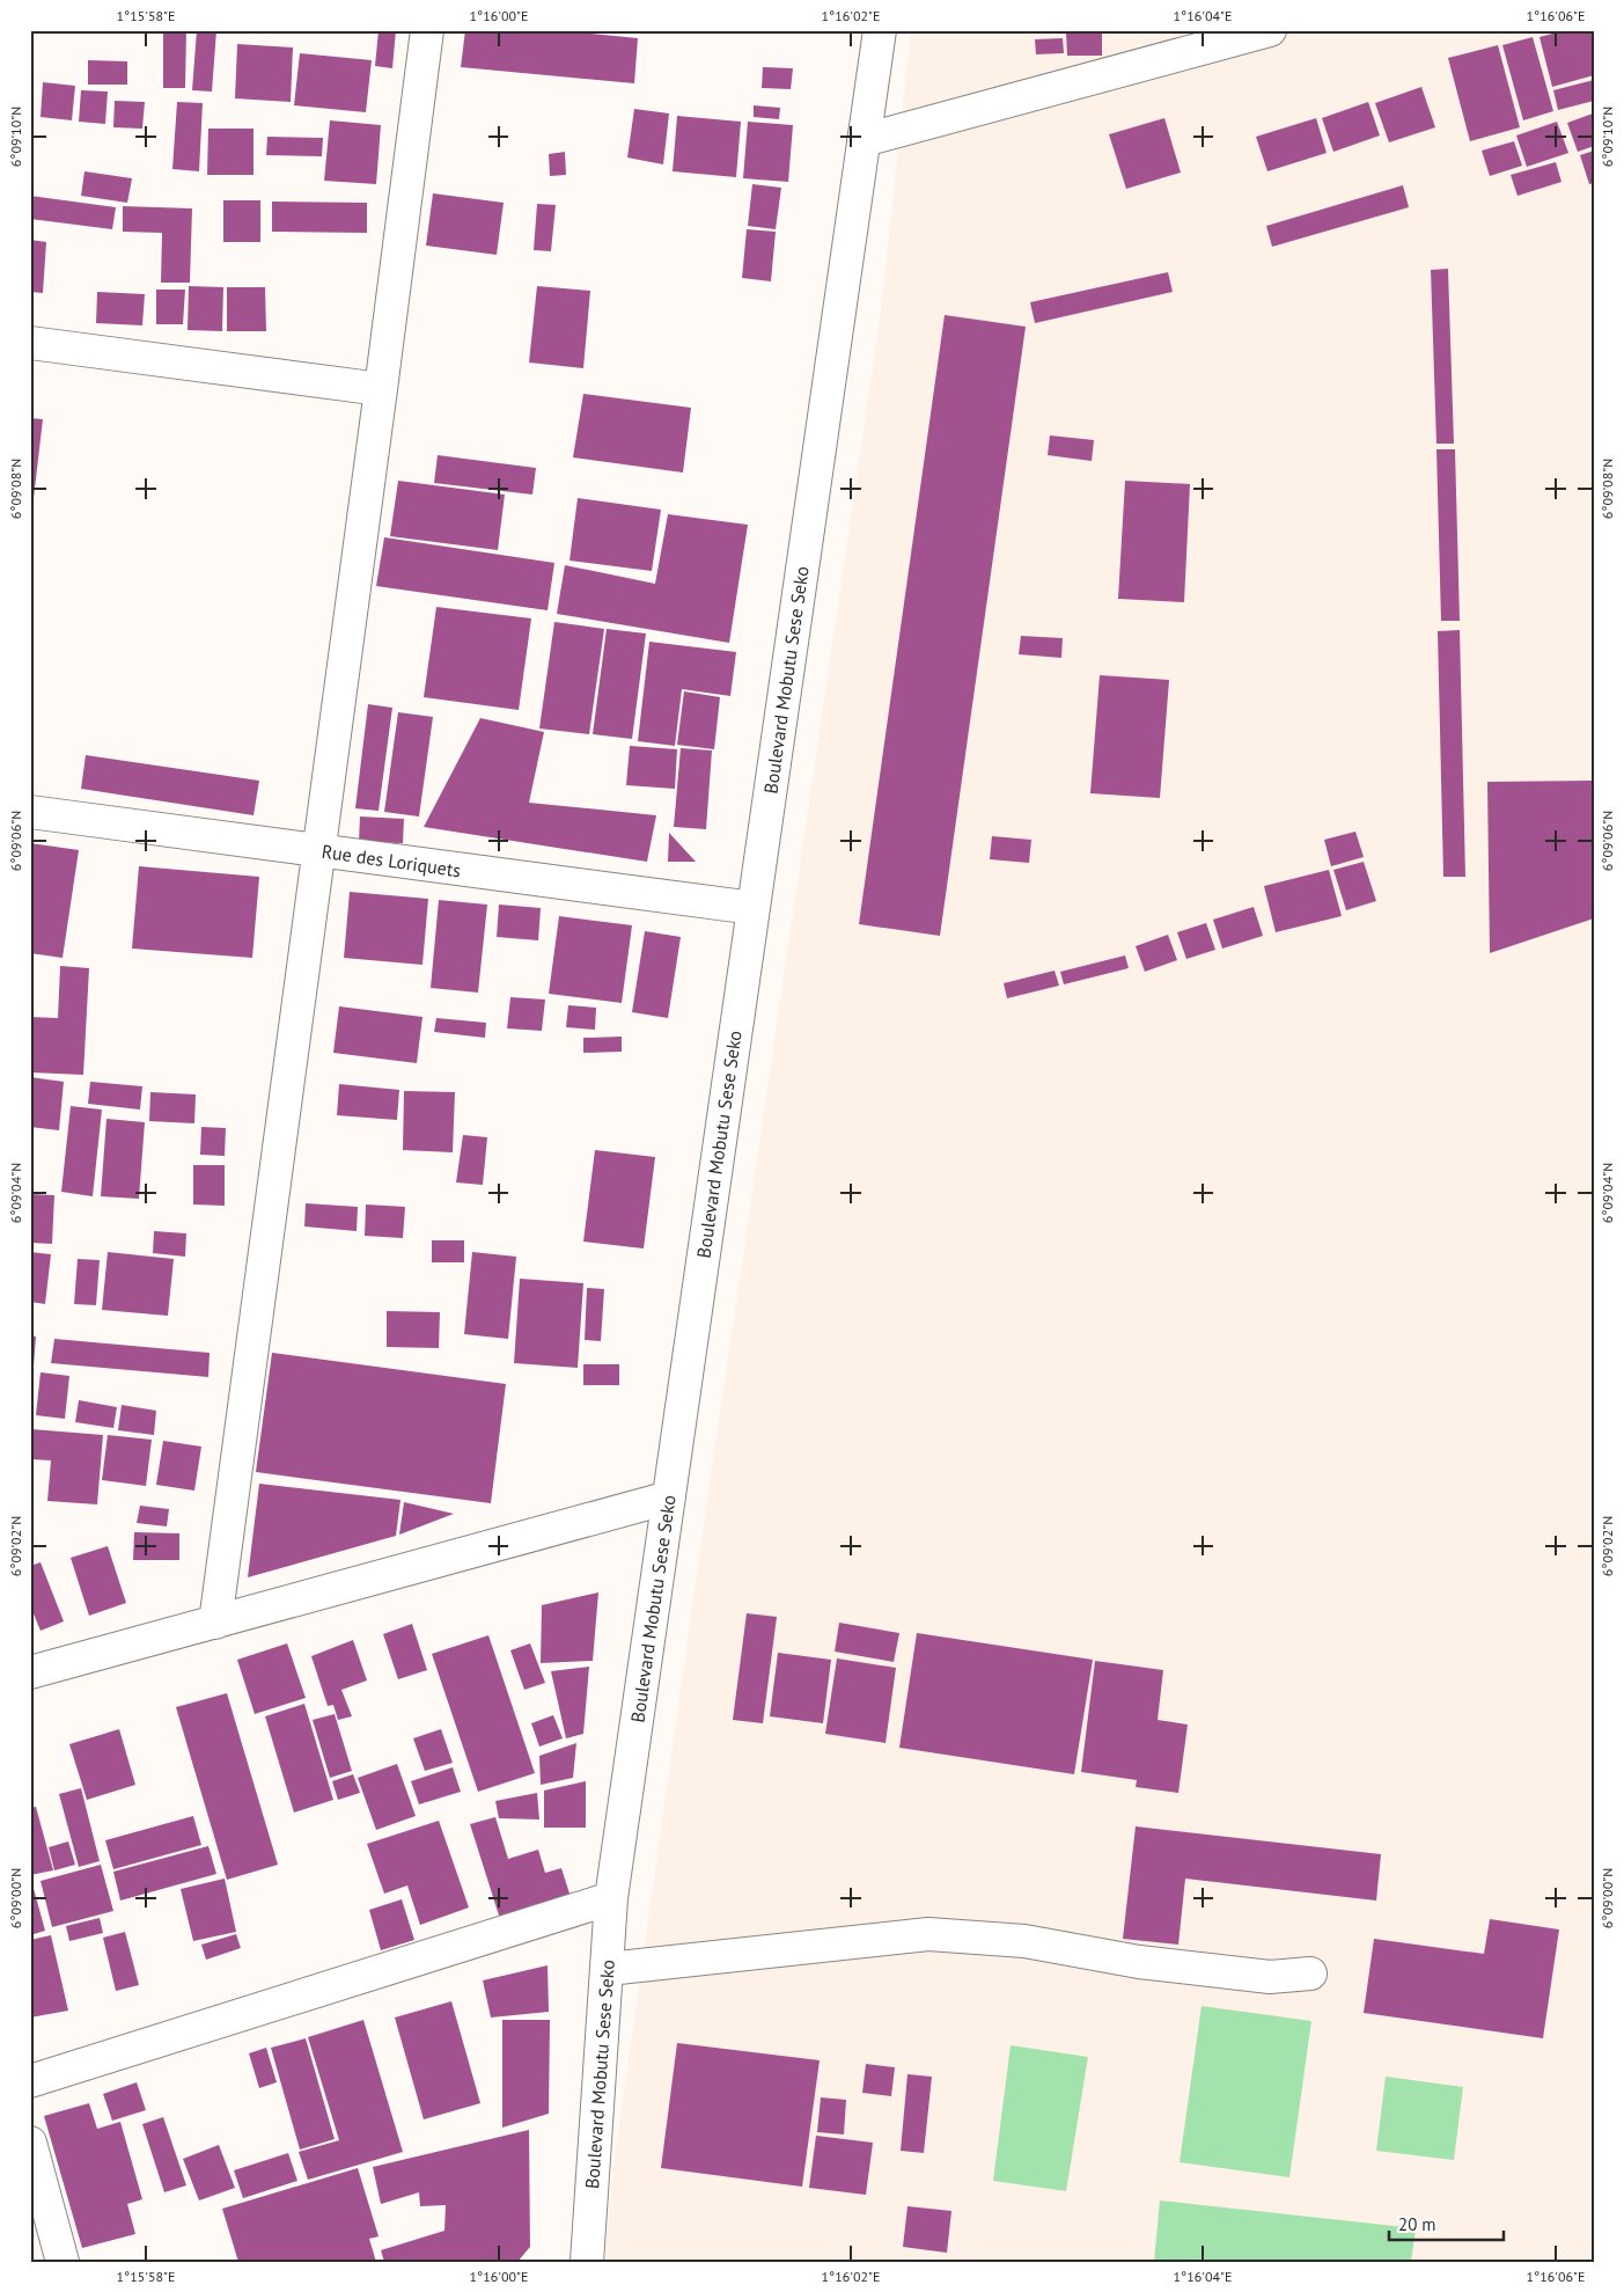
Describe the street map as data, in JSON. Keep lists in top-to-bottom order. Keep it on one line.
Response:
{"streets":{"street":["Boulevard Mobutu Sese Seko","Rue des Loriquets"]},"crossings":[["Boulevard Mobutu Sese Seko","Rue des Loriquets"]],"scale_bar":"20 m","coordinates":["1°15'58\"E","1°16'00\"E","1°16'02\"E","1°16'04\"E","1°16'06\"E","6°09'10\"N","6°09'08\"N","6°09'06\"N","6°09'04\"N","6°09'02\"N","6°09'00\"N"]}
